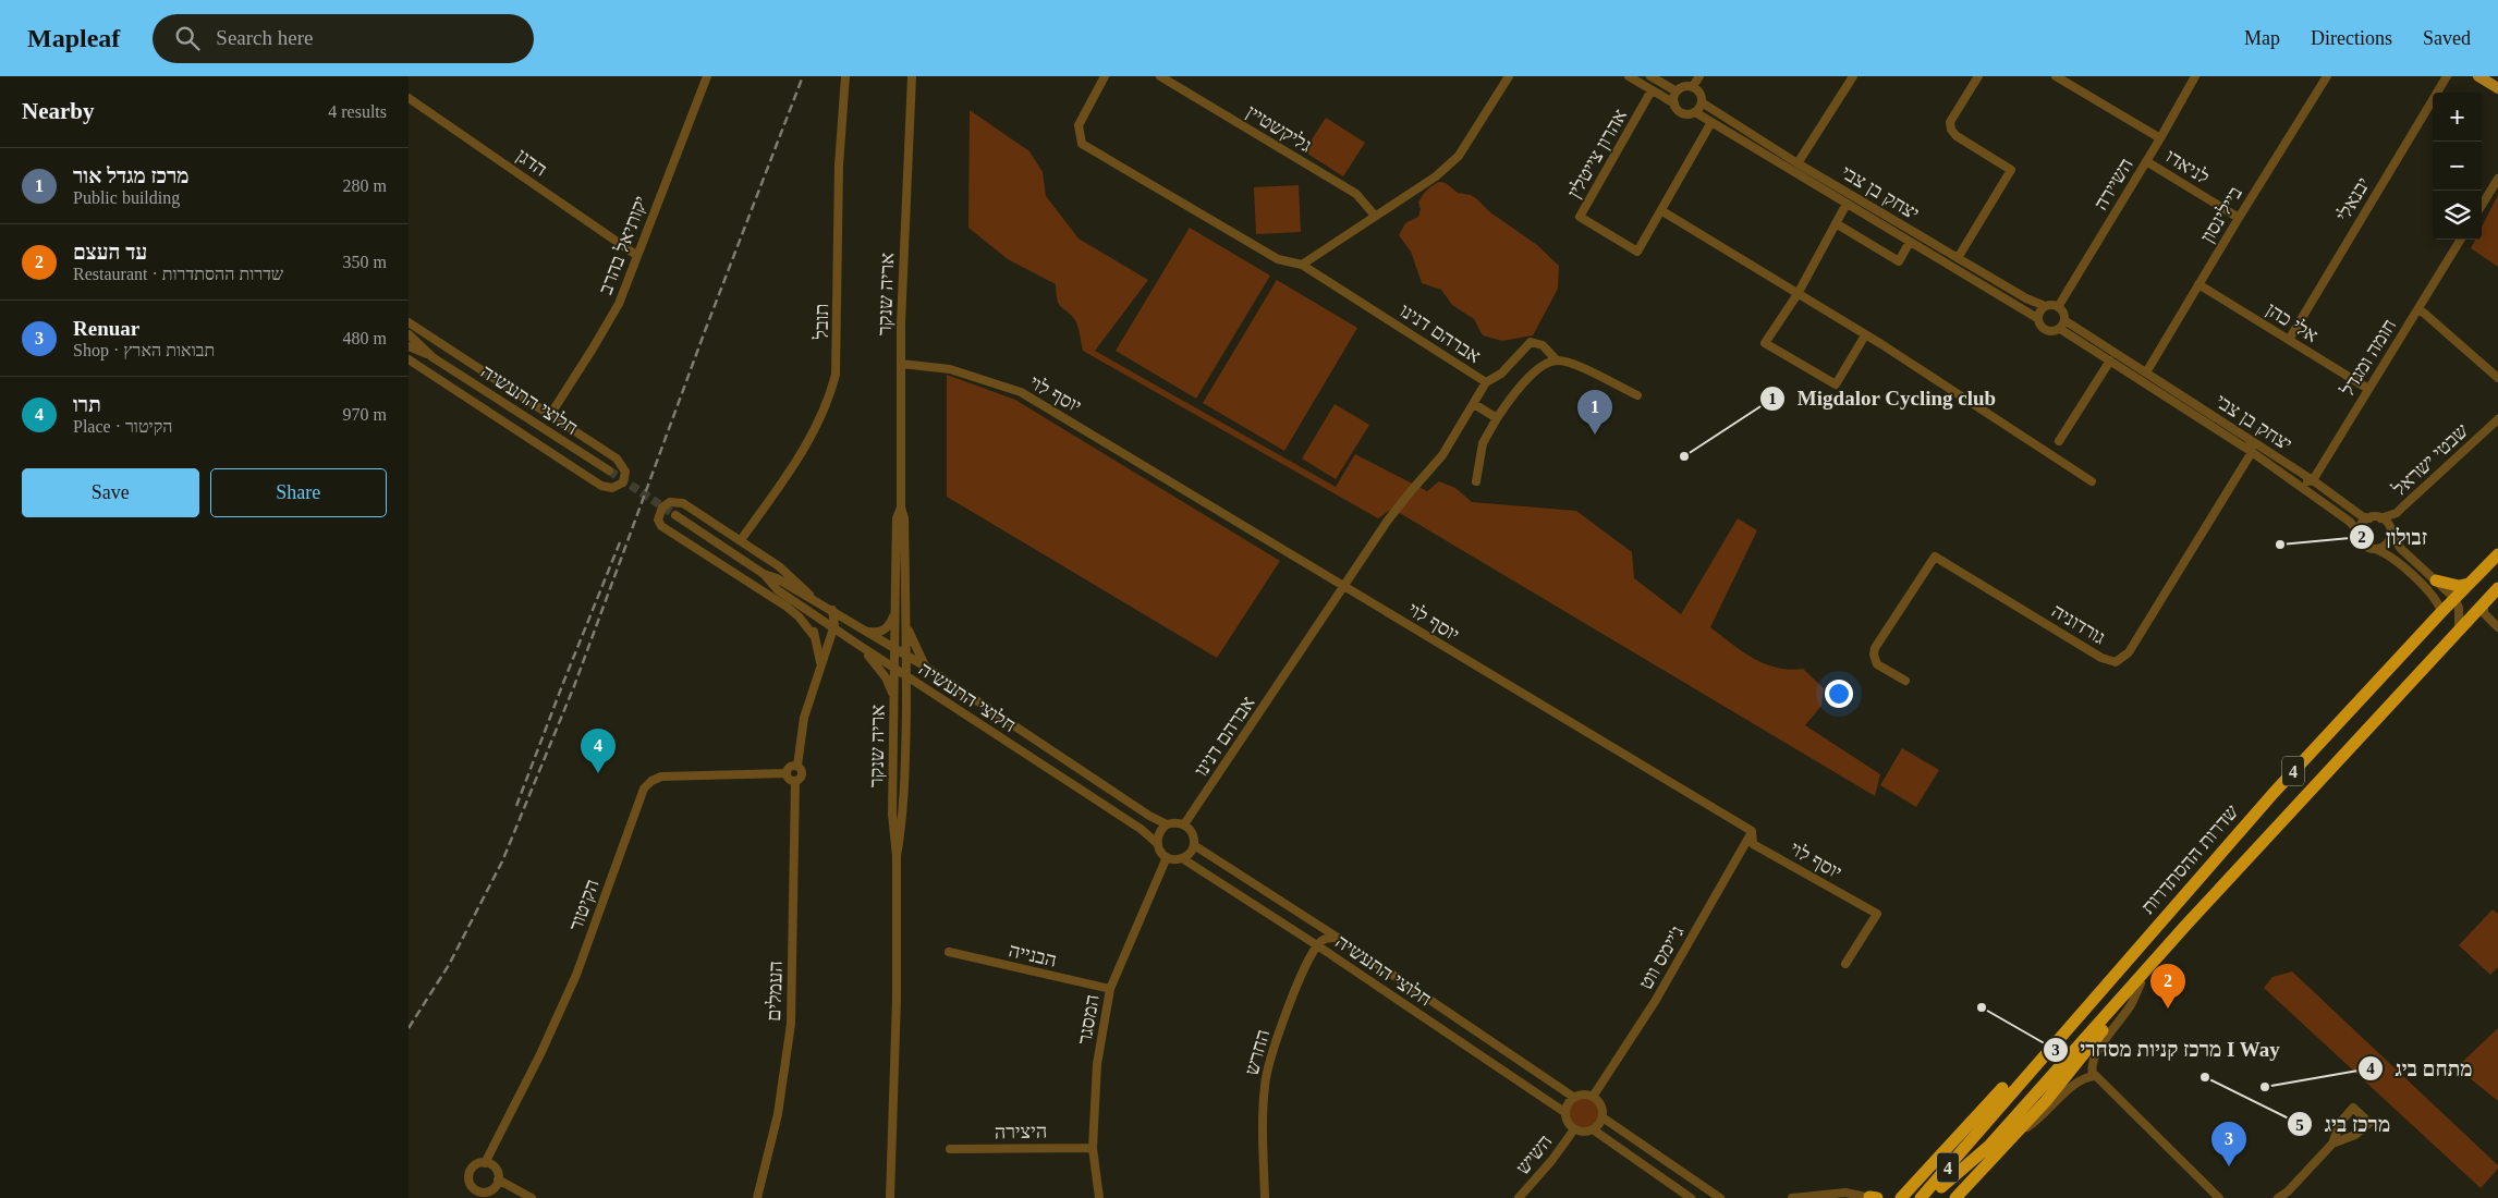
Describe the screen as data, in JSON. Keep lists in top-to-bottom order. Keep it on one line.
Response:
{"streets":{"highway":["4","שדרות ההסתדרות"],"street":["גליקשטיין","אהרון צייטלין","הדגן","לניאדו","השיירה","יצחק בן צבי","יבנאלי","ביילינסון","יקותיאל בהרב","אריה שנקר","תובל","אלי כהן","אברהם דנינו","חומה ומגדל","יוסף לוי","חלוצי התעשיה","שבטי ישראל","גורדוניה","הקיטור","הבנייה","ג'יימס ווט","העמלים","המסגר","החרש","היצירה","השיש"]},"crossings":[["אהרון צייטלין","יצחק בן צבי"],["הדגן","יקותיאל בהרב"],["לניאדו","השיירה"],["לניאדו","ביילינסון"],["השיירה","יצחק בן צבי"],["יצחק בן צבי","ביילינסון"],["יצחק בן צבי","חומה ומגדל"],["יצחק בן צבי","שבטי ישראל"],["יצחק בן צבי","גורדוניה"],["יצחק בן צבי","שדרות ההסתדרות"],["יבנאלי","אלי כהן"],["ביילינסון","אלי כהן"],["אריה שנקר","יוסף לוי"],["אריה שנקר","חלוצי התעשיה"],["אלי כהן","חומה ומגדל"],["אברהם דנינו","יוסף לוי"],["אברהם דנינו","חלוצי התעשיה"],["אברהם דנינו","המסגר"],["יוסף לוי","ג'יימס ווט"],["חלוצי התעשיה","ג'יימס ווט"],["חלוצי התעשיה","המסגר"],["חלוצי התעשיה","החרש"],["חלוצי התעשיה","השיש"],["הקיטור","העמלים"],["הבנייה","המסגר"],["ג'יימס ווט","השיש"],["המסגר","היצירה"]],"places":["Migdalor Cycling club","זבולון","מרכז קניות מסחרי I Way","מרכז ביג","מתחם ביג"],"page":{"header":"Mapleaf","search":"Search here","nav":["Map","Directions","Saved"],"heading":["Nearby","4 results"],"map_buttons":["+","−"],"list":[{"mark":"1","name":"מרכז מגדל אור","note":"Public building","value":"280 m"},{"mark":"2","name":"עד העצם","note":"Restaurant · שדרות ההסתדרות","value":"350 m"},{"mark":"3","name":"Renuar","note":"Shop · תבואות הארץ","value":"480 m"},{"mark":"4","name":"תרו","note":"Place · הקיטור","value":"970 m"}],"pins":["1","4","2","3"],"buttons":["Save","Share"]}}
